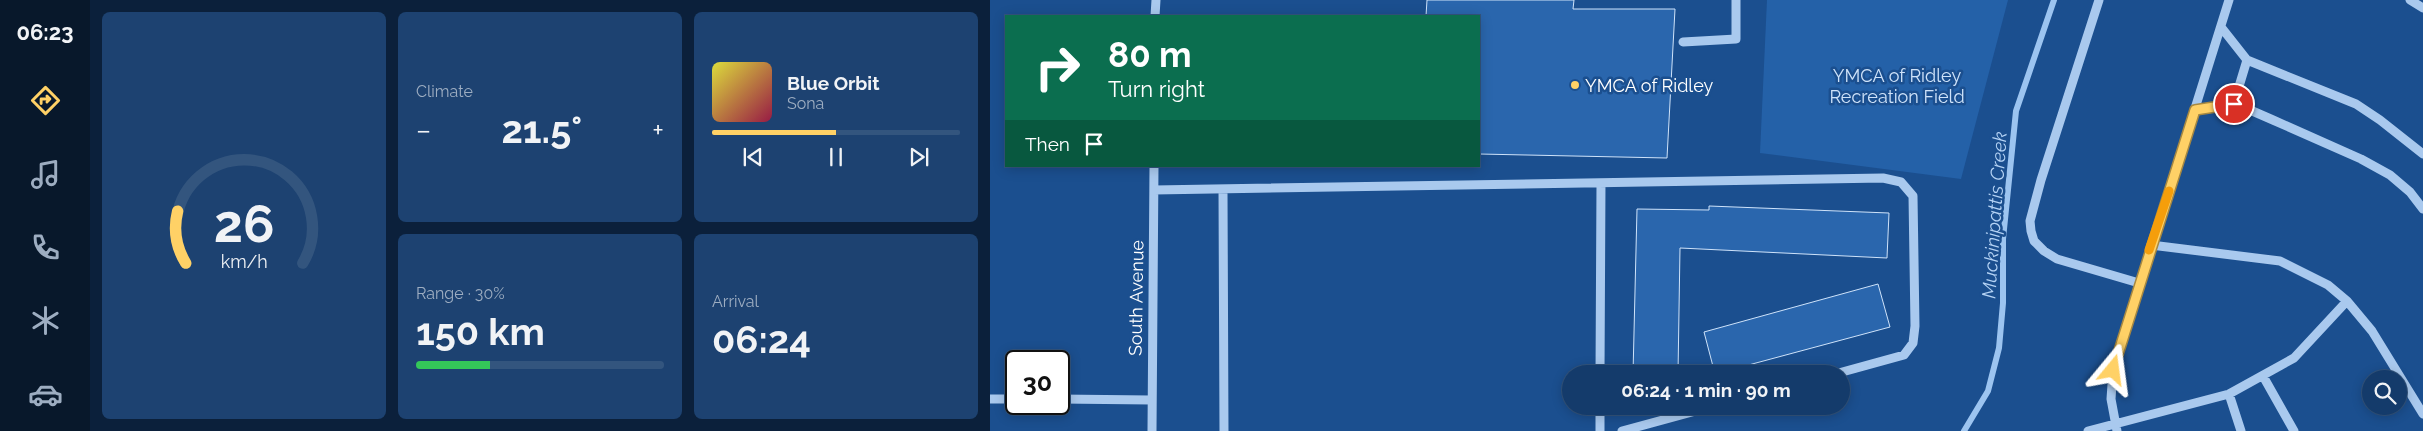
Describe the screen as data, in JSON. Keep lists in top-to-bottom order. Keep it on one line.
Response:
{"streets":{"street":["South Avenue"]},"water":["Muckinipattis Creek"],"parks":["YMCA of Ridley Recreation Field"],"places":["YMCA of Ridley"],"page":{"tabs":"06:23","tile":["Climate",["Range · 30%","150 km"],["Arrival","06:24"]],"turn":["80 m","Turn right"],"song":["Blue Orbit","Sona"],"heat":["−","21.5°","+"],"then":"Then","limit":"30","trip":"06:24 · 1 min · 90 m","gauge":["26","km/h"]}}
